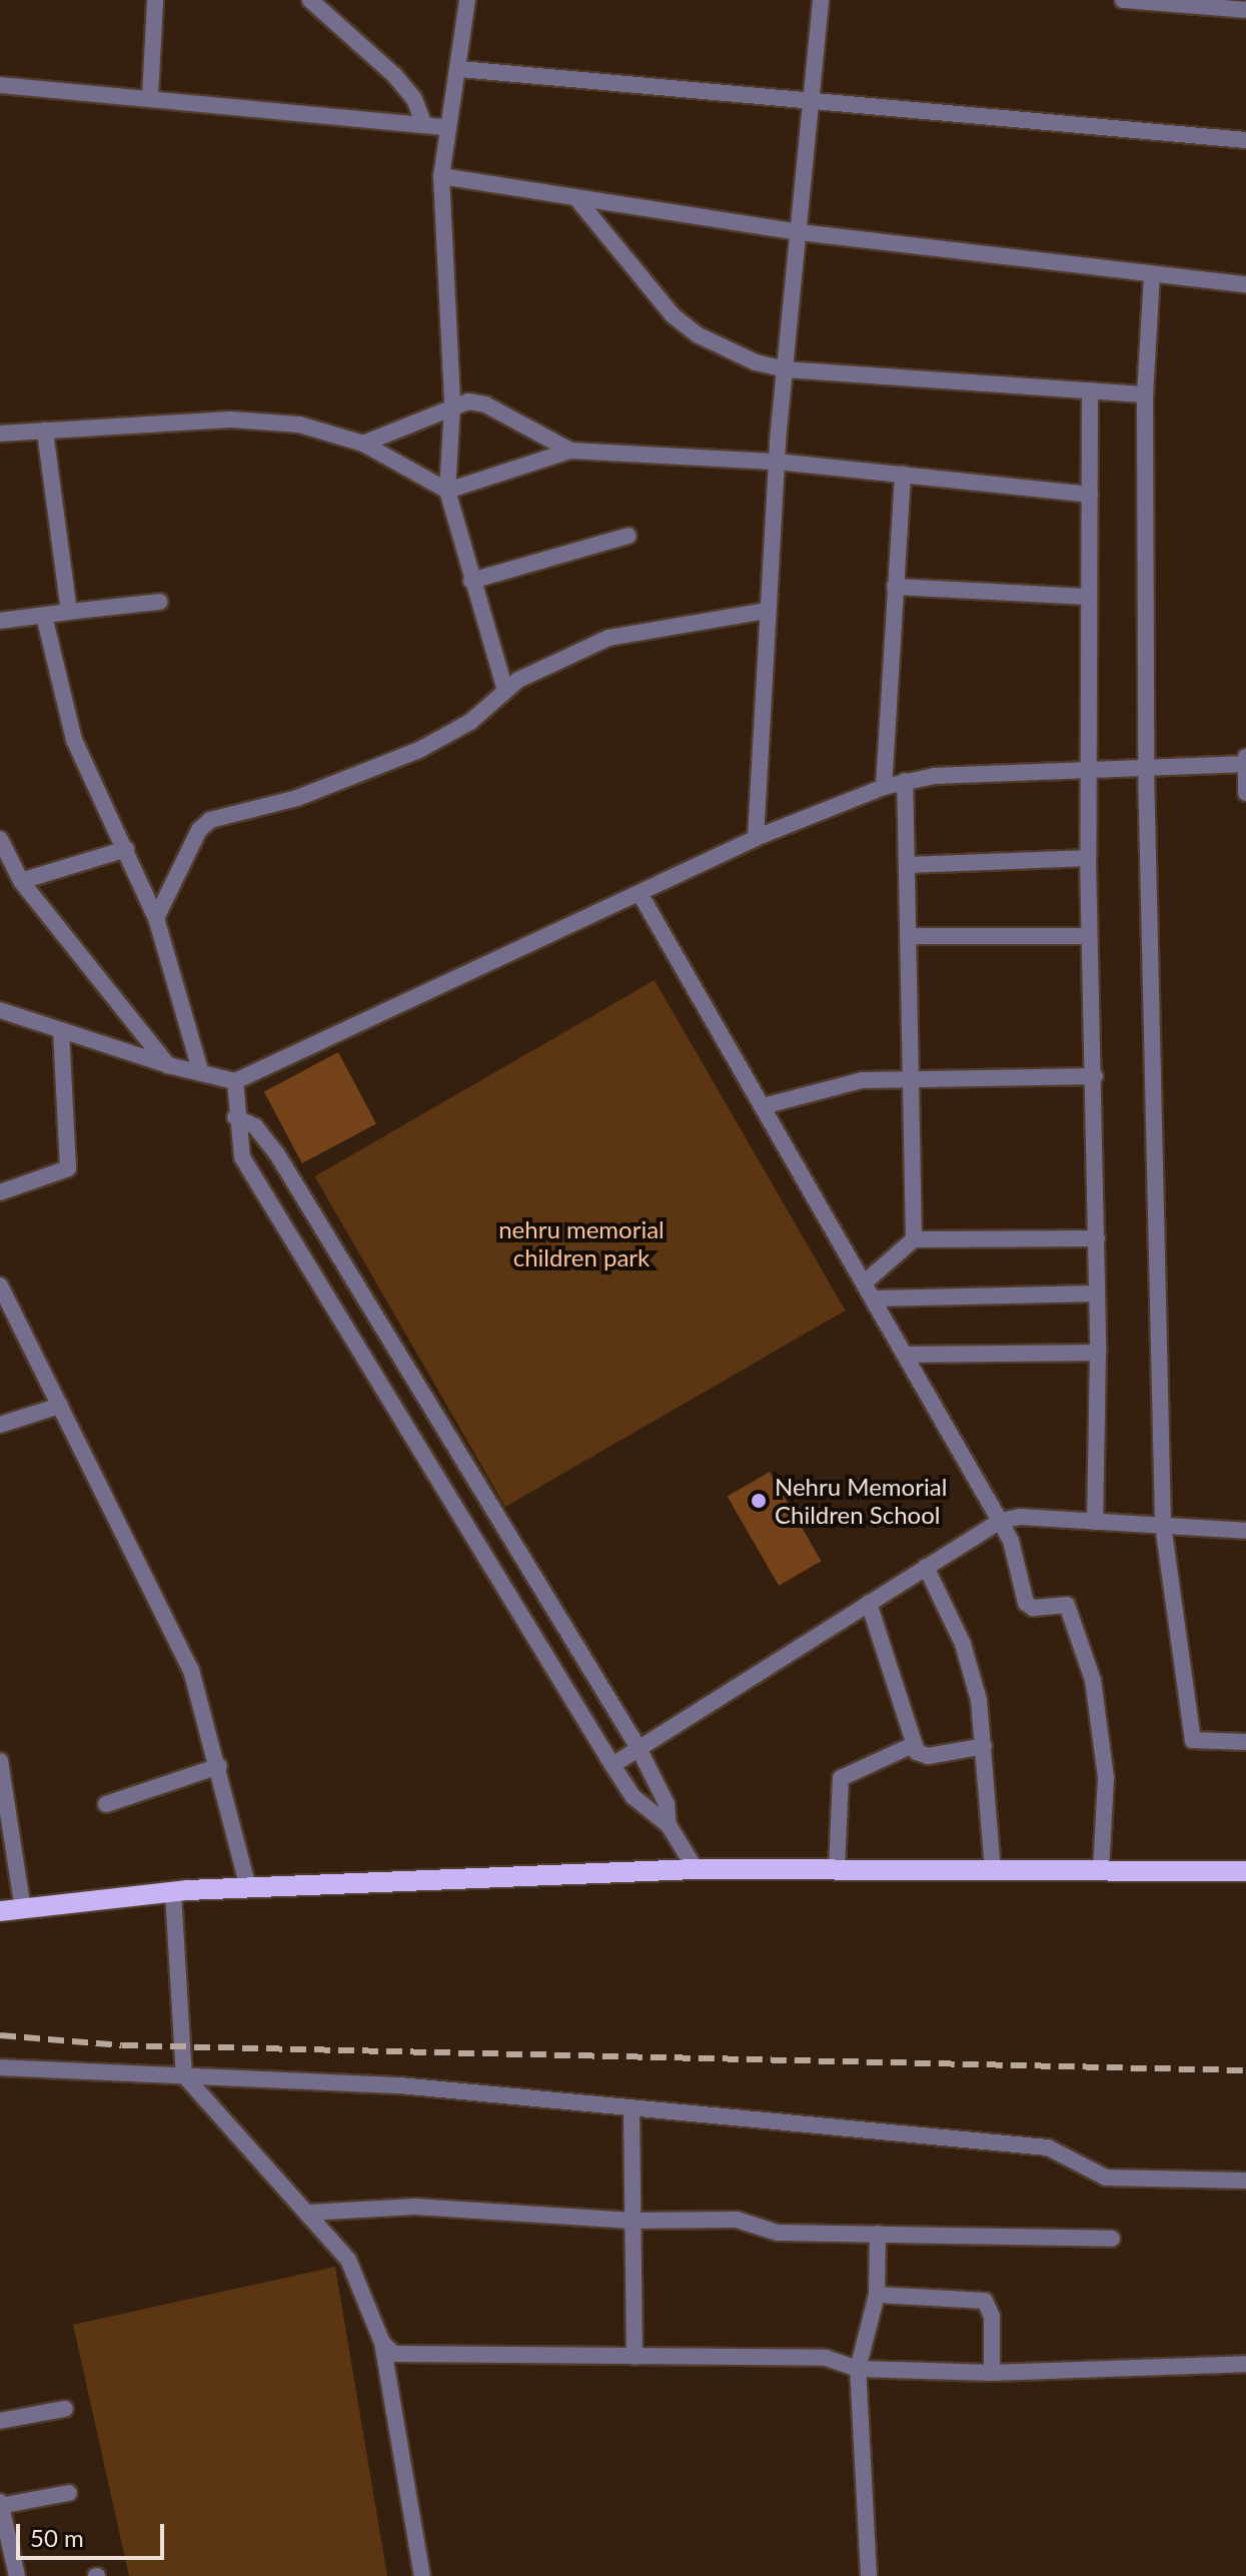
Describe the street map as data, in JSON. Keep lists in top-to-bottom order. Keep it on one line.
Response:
{"parks":["nehru memorial children park"],"places":["Nehru Memorial Children School"],"scale_bar":"50 m"}
